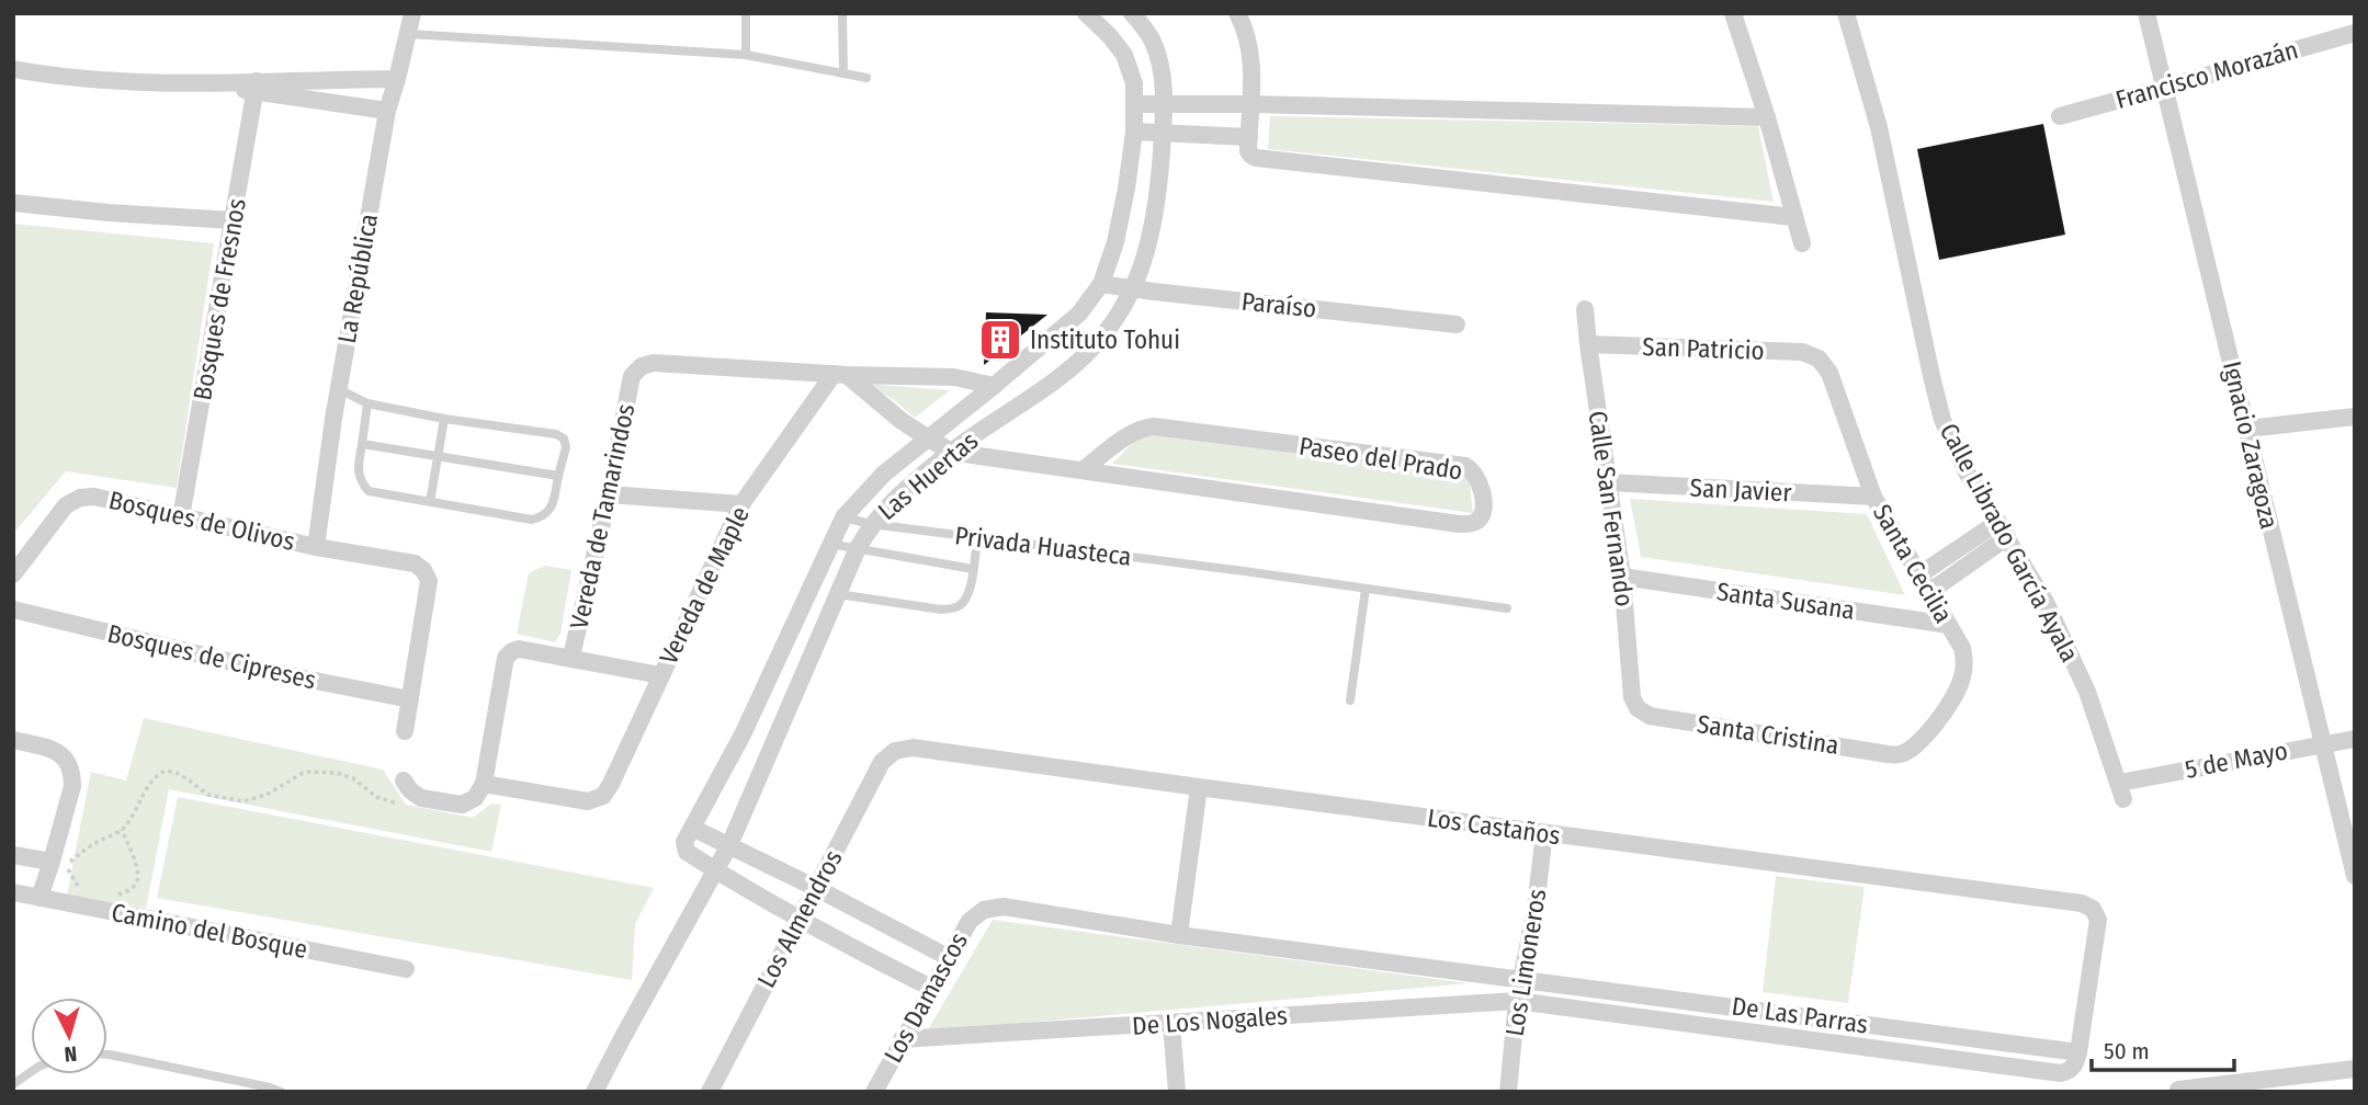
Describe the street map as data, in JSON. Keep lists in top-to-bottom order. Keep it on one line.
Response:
{"streets":{"street":["Francisco Morazán","La República","Bosques de Fresnos","Paraíso","San Patricio","Ignacio Zaragoza","Paseo del Prado","Las Huertas","San Javier","Calle San Fernando","Vereda de Tamarindos","Bosques de Olivos","Calle Librado García Ayala","Santa Cecilia","Vereda de Maple","Santa Susana","Bosques de Cipreses","Santa Cristina","5 de Mayo","Los Castaños","Los Almendros","Camino del Bosque","Los Limoneros","Los Damascos","De Las Parras","De Los Nogales"],"lane":["Privada Huasteca"]},"crossings":[["Francisco Morazán","Ignacio Zaragoza"],["La República","Bosques de Olivos"],["Bosques de Fresnos","Bosques de Olivos"],["Paraíso","Las Huertas"],["San Patricio","Calle San Fernando"],["San Patricio","Santa Cecilia"],["Ignacio Zaragoza","5 de Mayo"],["Paseo del Prado","Las Huertas"],["Paseo del Prado","Vereda de Tamarindos"],["Paseo del Prado","Vereda de Maple"],["Las Huertas","Privada Huasteca"],["San Javier","Calle San Fernando"],["San Javier","Santa Cecilia"],["Calle San Fernando","Santa Susana"],["Calle San Fernando","Santa Cristina"],["Vereda de Tamarindos","Vereda de Maple"],["Bosques de Olivos","Bosques de Cipreses"],["Calle Librado García Ayala","5 de Mayo"],["Santa Cecilia","Santa Susana"],["Santa Cecilia","Santa Cristina"],["Los Castaños","Los Almendros"],["Los Castaños","Los Limoneros"],["Los Castaños","De Las Parras"],["Los Limoneros","De Las Parras"],["Los Limoneros","De Los Nogales"],["Los Damascos","De Los Nogales"],["De Las Parras","De Los Nogales"]],"places":{"building":["Instituto Tohui"]},"scale_bar":"50 m","north":"bottom"}
